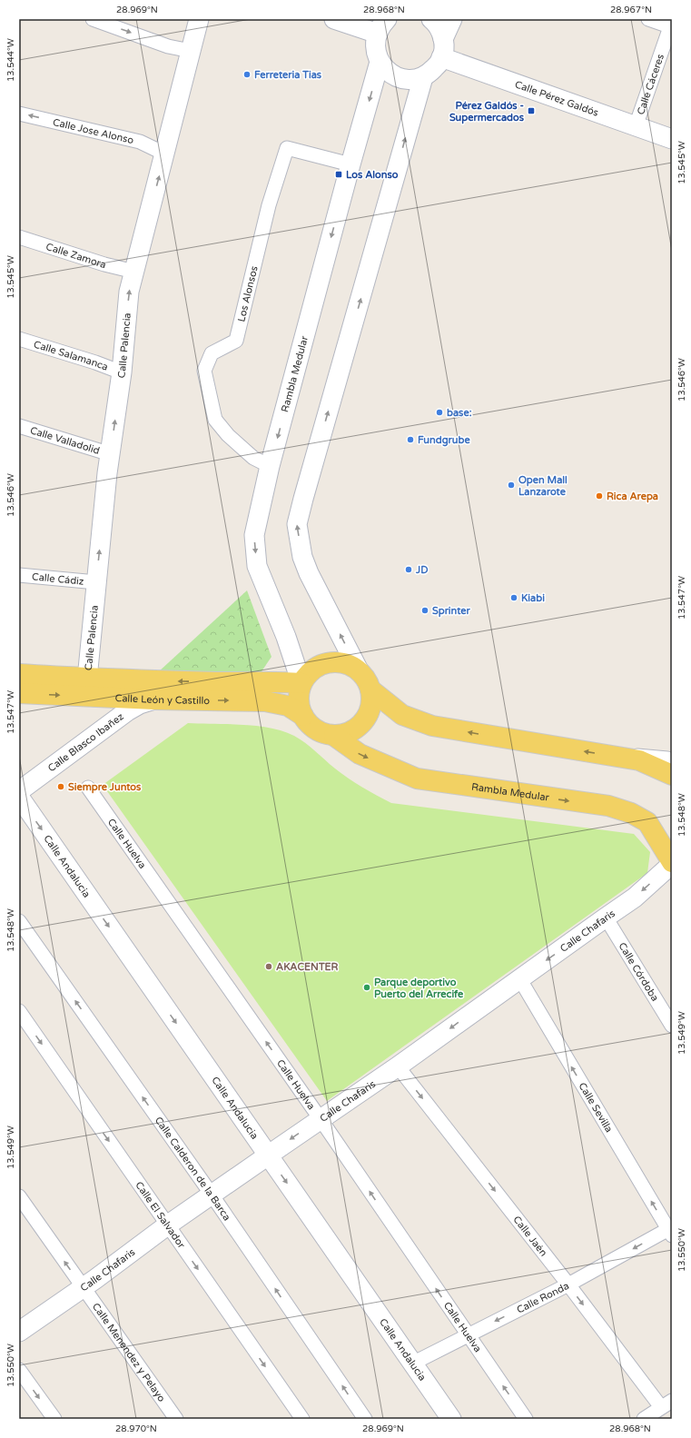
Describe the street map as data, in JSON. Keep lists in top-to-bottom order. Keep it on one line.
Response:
{"streets":{"main road":["Rambla Medular","Calle León y Castillo"],"street":["Calle Cáceres","Calle Pérez Galdós","Calle Jose Alonso","Calle Zamora","Los Alonsos","Calle Palencia","Calle Salamanca","Calle Valladolid","Calle Cádiz","Calle Blasco Ibañez","Calle Huelva","Calle Andalucia","Calle Chafaris","Calle Córdoba","Calle Sevilla","Calle Calderon de la Barca","Calle El Salvador","Calle Jaén","Calle Ronda","Calle Menendez y Pelayo"]},"crossings":[["Calle Cáceres","Calle Pérez Galdós"],["Calle Jose Alonso","Calle Palencia"],["Calle Zamora","Calle Palencia"],["Los Alonsos","Rambla Medular"],["Calle Palencia","Calle Salamanca"],["Calle Palencia","Calle Valladolid"],["Calle Palencia","Calle Cádiz"],["Calle Palencia","Calle León y Castillo"],["Rambla Medular","Calle León y Castillo"],["Rambla Medular","Calle Chafaris"],["Calle León y Castillo","Calle Blasco Ibañez"],["Calle Huelva","Calle Chafaris"],["Calle Huelva","Calle Ronda"],["Calle Andalucia","Calle Chafaris"],["Calle Andalucia","Calle Ronda"],["Calle Chafaris","Calle Córdoba"],["Calle Chafaris","Calle Sevilla"],["Calle Chafaris","Calle Calderon de la Barca"],["Calle Chafaris","Calle El Salvador"],["Calle Chafaris","Calle Jaén"],["Calle Chafaris","Calle Menendez y Pelayo"],["Calle Sevilla","Calle Ronda"],["Calle Jaén","Calle Ronda"]],"one_way":["Calle Palencia","Calle Huelva","Calle Andalucia","Calle Chafaris","Calle Sevilla","Calle Calderon de la Barca","Calle El Salvador","Calle Jaén","Calle Ronda","Calle Menendez y Pelayo"],"places":{"other":["Ferreteria Tias","base:","Fundgrube","Open Mall Lanzarote","Rica Arepa","JD","Kiabi","Sprinter","Siempre Juntos","AKACENTER","Parque deportivo Puerto del Arrecife"],"transit":["Pérez Galdós - Supermercados","Los Alonso"]},"coordinates":["28.969°N","28.968°N","28.967°N","13.544°W","13.545°W","13.546°W","13.547°W","13.548°W","13.549°W","13.550°W","28.970°N"]}
